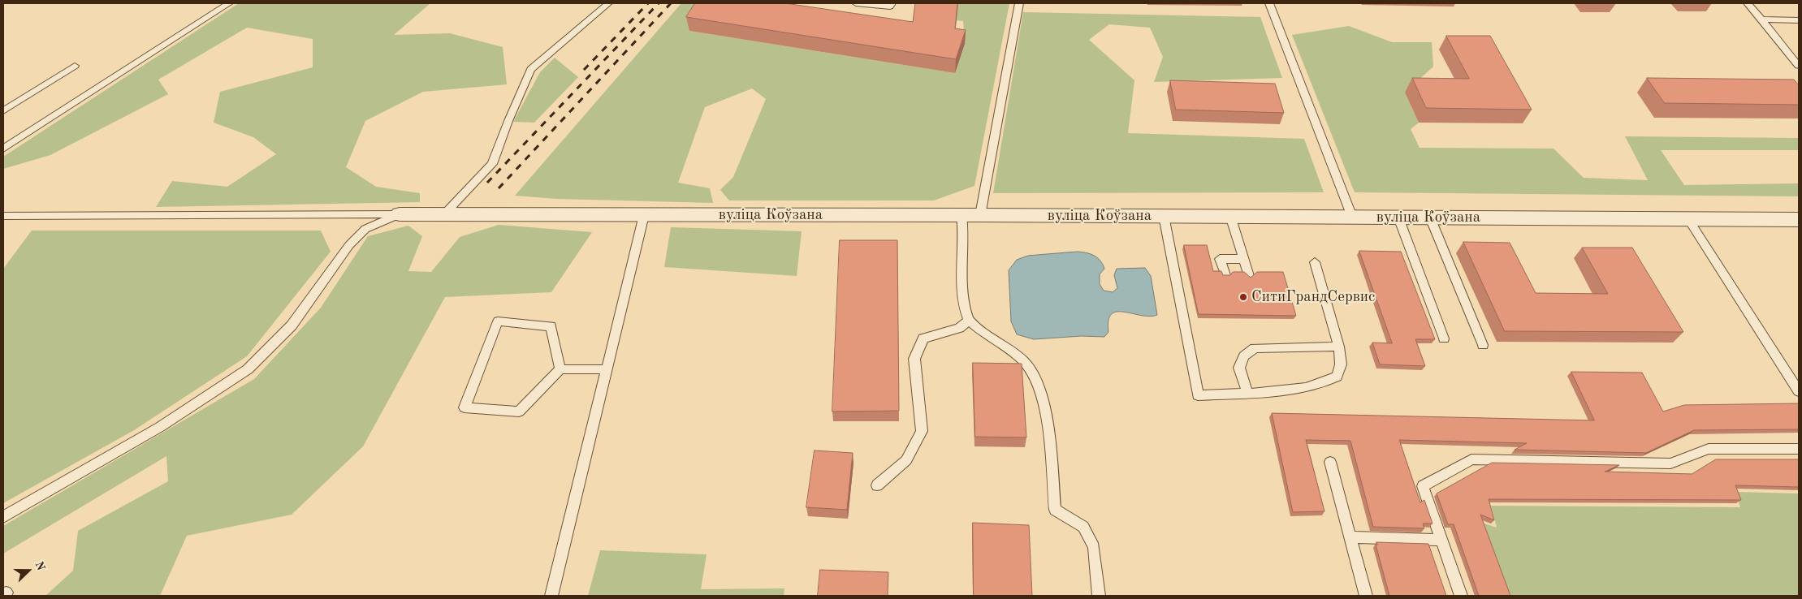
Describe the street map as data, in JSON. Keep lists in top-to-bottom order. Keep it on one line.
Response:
{"streets":{"street":["вуліца Коўзана"]},"places":["СитиГрандСервис"],"north":"right"}
